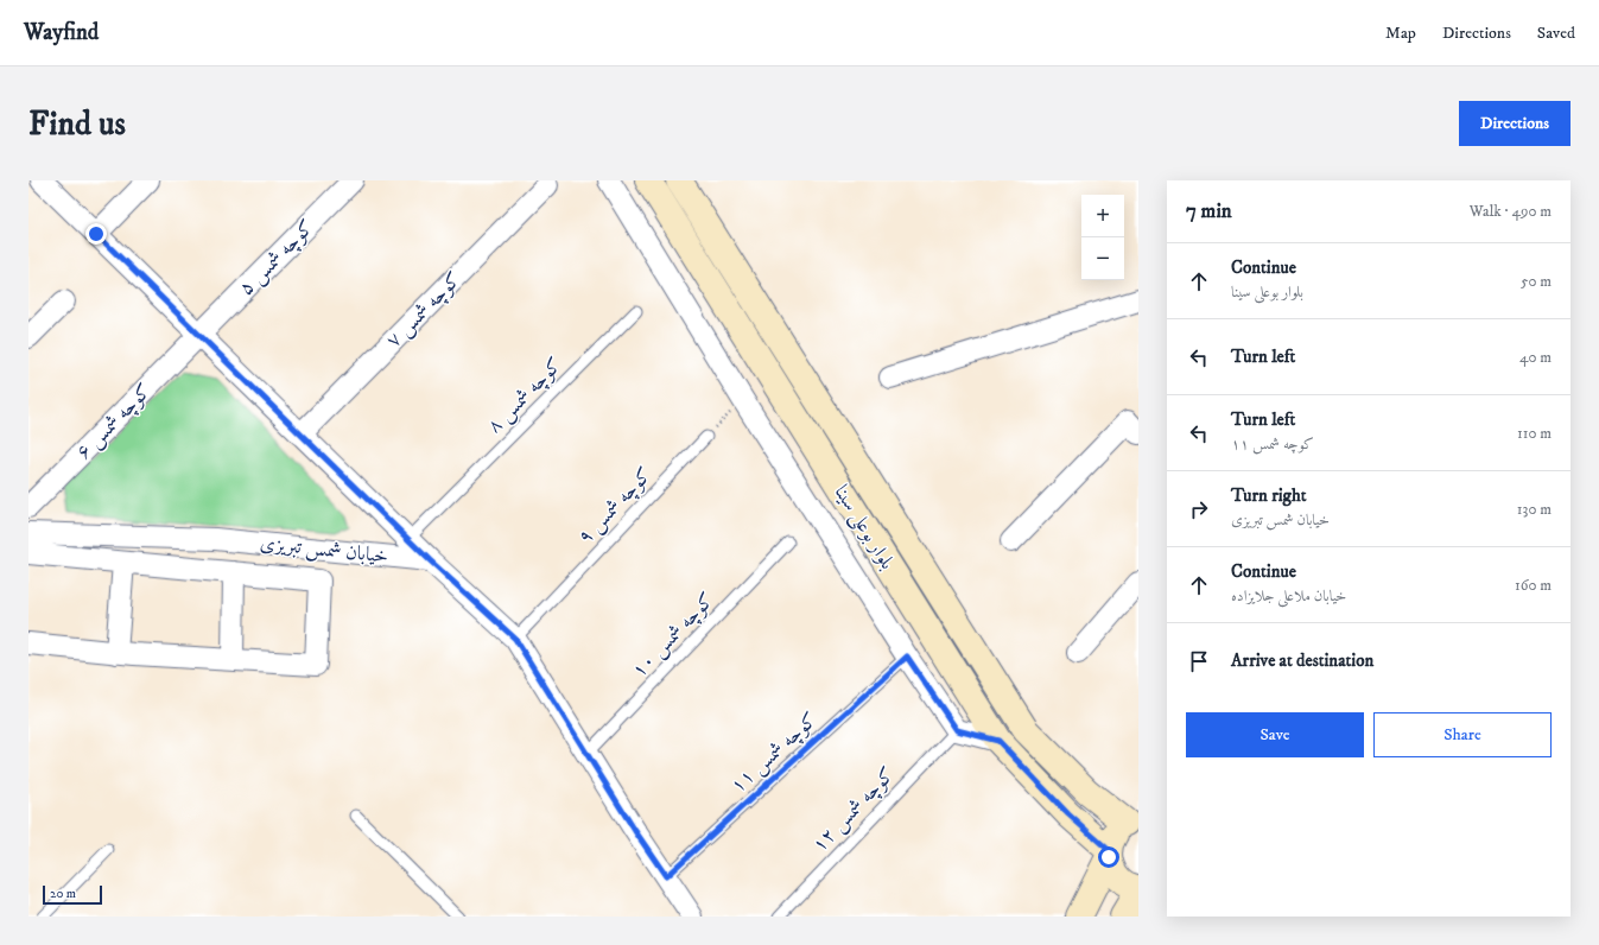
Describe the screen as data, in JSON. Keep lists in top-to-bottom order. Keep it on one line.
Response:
{"streets":{"street":["کوچه شمس ۵","کوچه شمس ۷","کوچه شمس ۶","بلوار بوعلی سینا","خیابان شمس تبریزی"],"lane":["کوچه شمس ۸","کوچه شمس ۹","کوچه شمس ۱۰","کوچه شمس ۱۱","کوچه شمس ۱۲"]},"crossings":[["کوچه شمس ۵","کوچه شمس ۶"]],"scale_bar":"20 m","page":{"header":"Wayfind","nav":["Map","Directions","Saved"],"buttons":["Directions",["Save","Share"]],"title":"Find us","heading":["7 min","Walk · 490 m"],"map_buttons":["+","−"],"list":[["Continue","بلوار بوعلی سینا","50 m"],["Turn left","40 m"],["Turn left","کوچه شمس ۱۱","110 m"],["Turn right","خیابان شمس تبریزی","130 m"],["Continue","خیابان ملاعلی جلایزاده","160 m"],"Arrive at destination"],"scale":"20 m"}}
